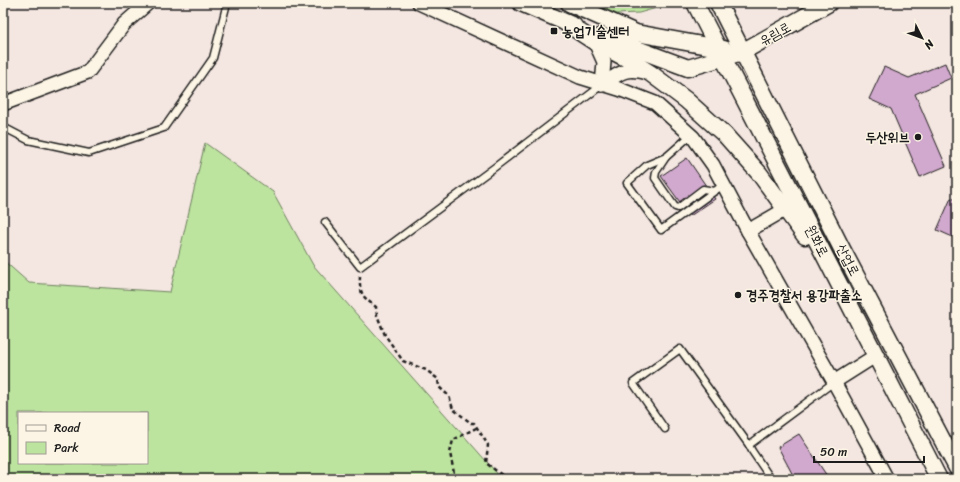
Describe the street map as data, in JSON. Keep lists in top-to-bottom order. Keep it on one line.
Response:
{"streets":{"street":["유림로","원화로","산업로"]},"crossings":[["유림로","산업로"]],"places":{"transit":["농업기술센터"],"other":["두산위브","경주경찰서 용강파출소"]},"legend":["Road","Park"],"scale_bar":"50 m","north":"bottom right"}
